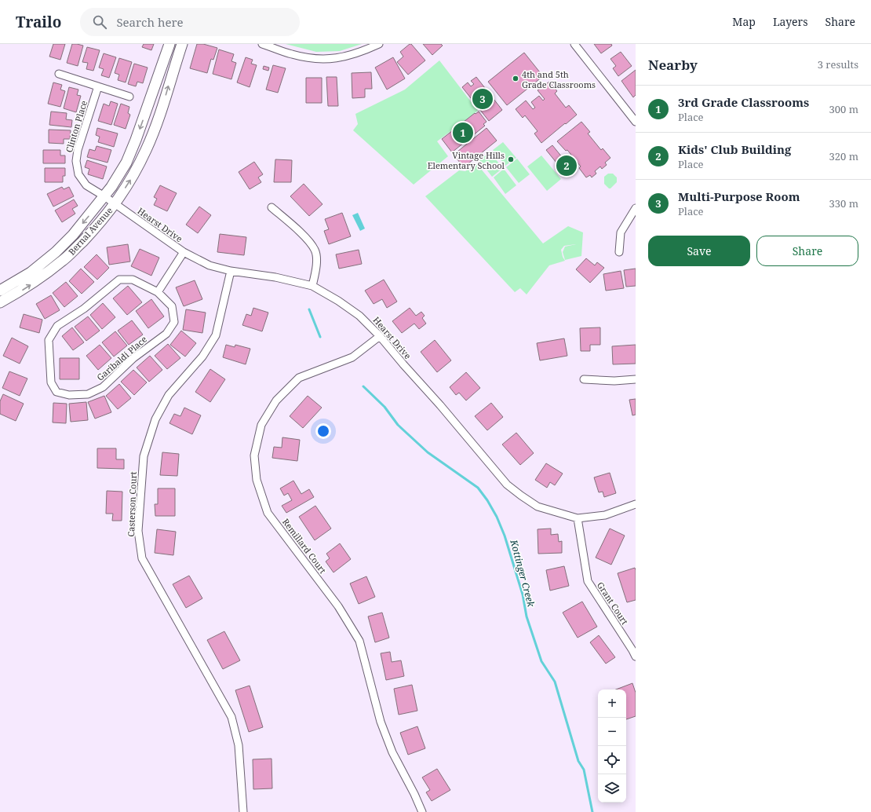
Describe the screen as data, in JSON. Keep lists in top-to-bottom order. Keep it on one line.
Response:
{"streets":{"main road":["Bernal Avenue"],"street":["Clinton Place","Hearst Drive","Garibaldi Place","Casterson Court","Remillard Court","Grant Court"]},"crossings":[["Clinton Place","Hearst Drive"],["Clinton Place","Bernal Avenue"],["Hearst Drive","Bernal Avenue"],["Hearst Drive","Casterson Court"],["Hearst Drive","Remillard Court"],["Hearst Drive","Grant Court"]],"water":["Kottinger Creek"],"places":["4th and 5th Grade Classrooms","Vintage Hills Elementary School"],"page":{"header":"Trailo","search":"Search here","nav":["Map","Layers","Share"],"heading":["Nearby","3 results"],"list":[{"mark":"1","name":"3rd Grade Classrooms","note":"Place","value":"300 m"},{"mark":"2","name":"Kids' Club Building","note":"Place","value":"320 m"},{"mark":"3","name":"Multi-Purpose Room","note":"Place","value":"330 m"}],"pins":["3","1","2"],"buttons":["Save","Share"],"map_buttons":["+","−"]}}
